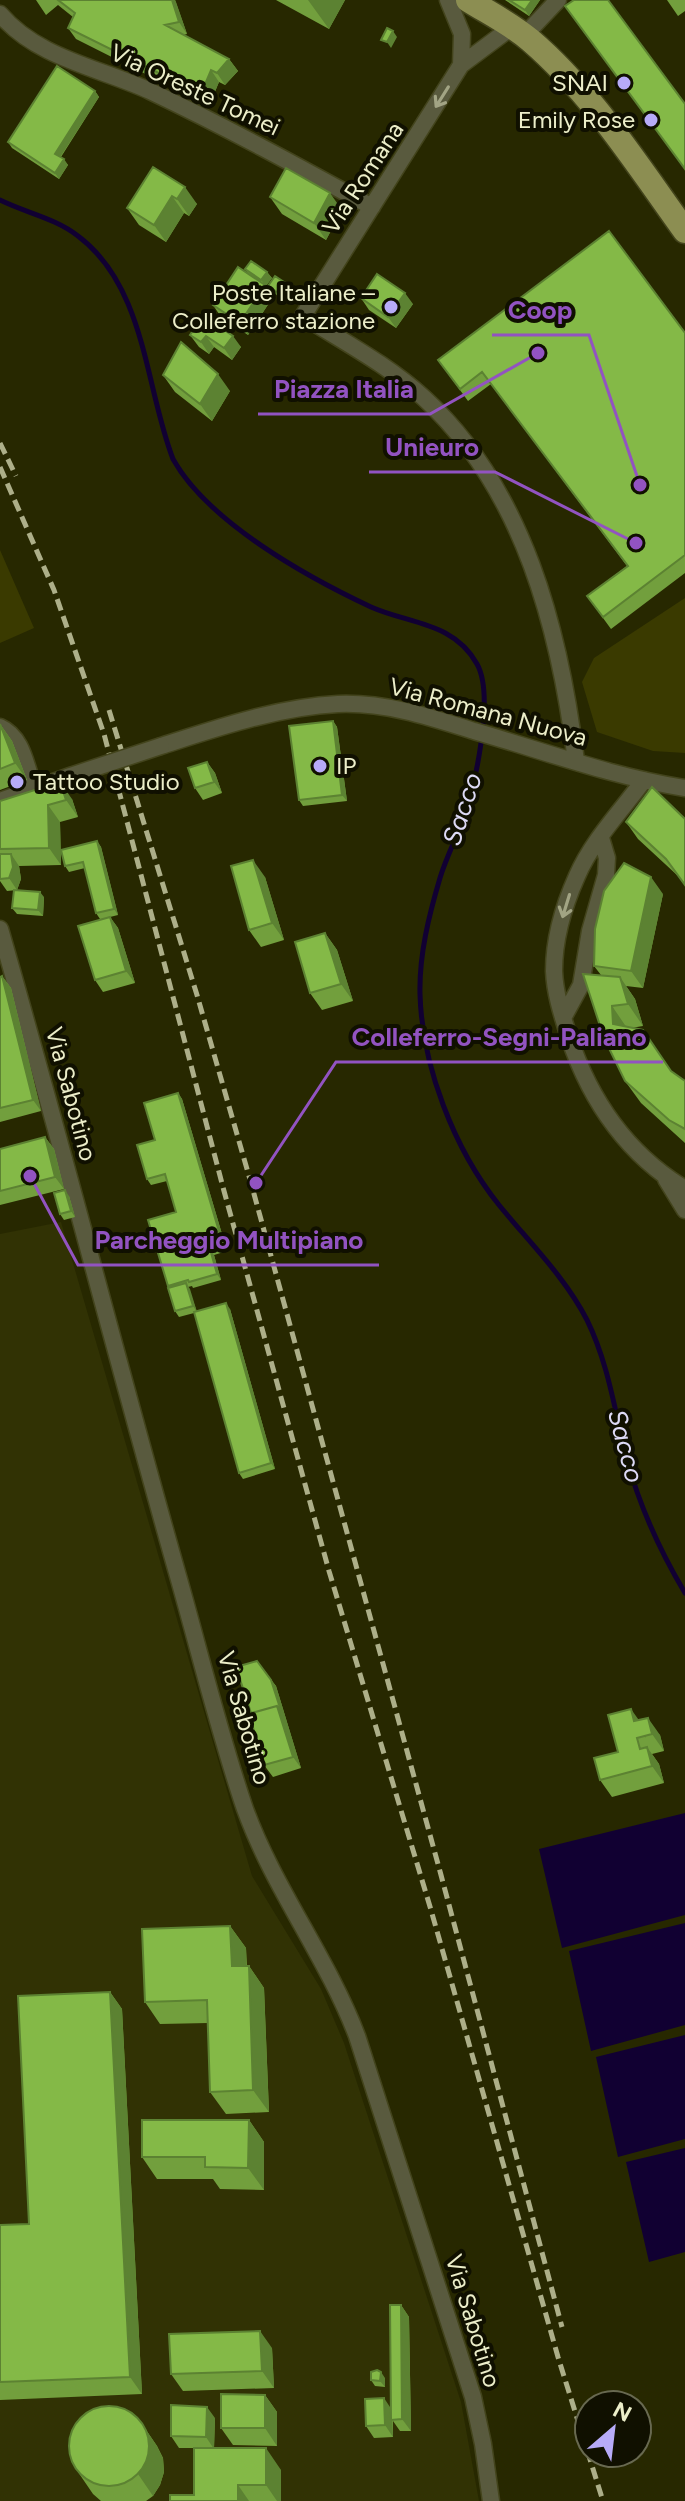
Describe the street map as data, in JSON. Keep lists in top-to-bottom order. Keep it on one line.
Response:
{"streets":{"street":["Via Oreste Tomei","Via Romana","Via Romana Nuova","Via Sabotino"]},"crossings":[["Via Oreste Tomei","Via Romana"],["Via Romana","Via Romana Nuova"]],"water":["Sacco"],"places":["SNAI","Emily Rose","Poste Italiane – Colleferro stazione","Piazza Italia","Coop","Unieuro","IP","Tattoo Studio","Parcheggio Multipiano","Colleferro-Segni-Paliano"],"north":"top right"}
